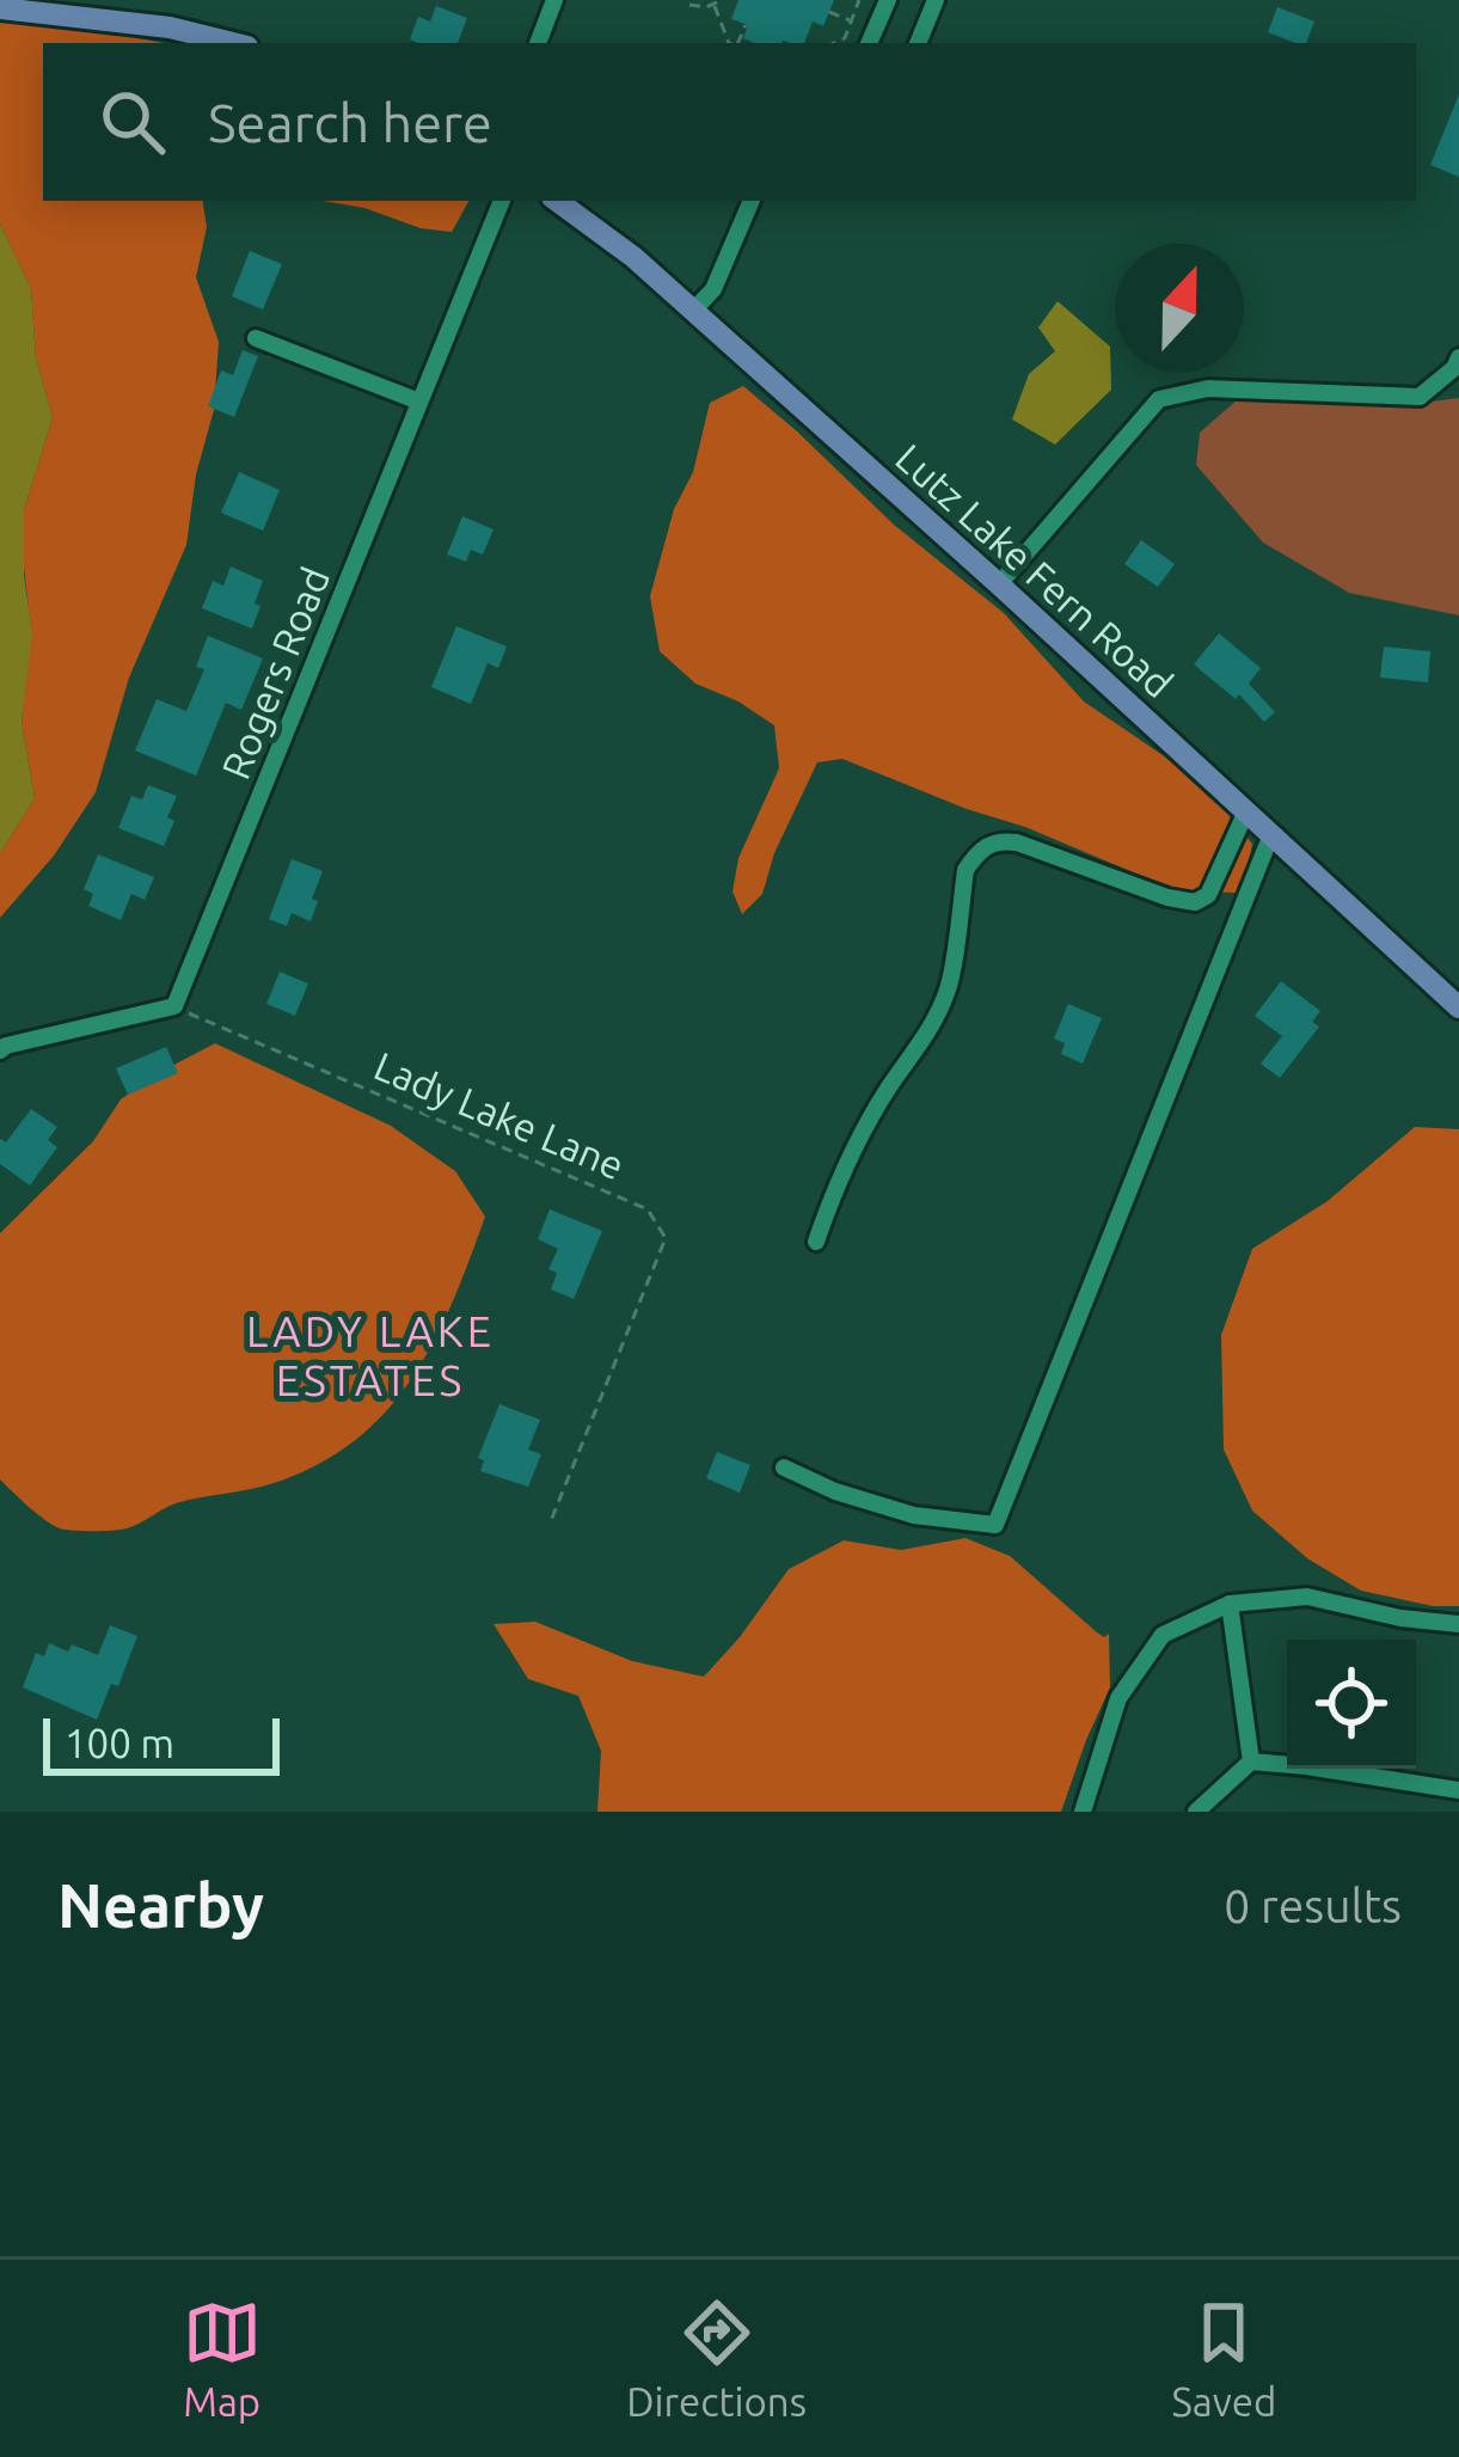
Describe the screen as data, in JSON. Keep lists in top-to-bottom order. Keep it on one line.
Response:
{"streets":{"main road":["Lutz Lake Fern Road"],"street":["Rogers Road"],"path":["Lady Lake Lane"]},"crossings":[["Rogers Road","Lady Lake Lane"]],"districts":["LADY LAKE ESTATES"],"scale_bar":"100 m","north":"top","page":{"search":"Search here","scale":"100 m","heading":["Nearby","0 results"],"nav":["Map","Directions","Saved"]}}
